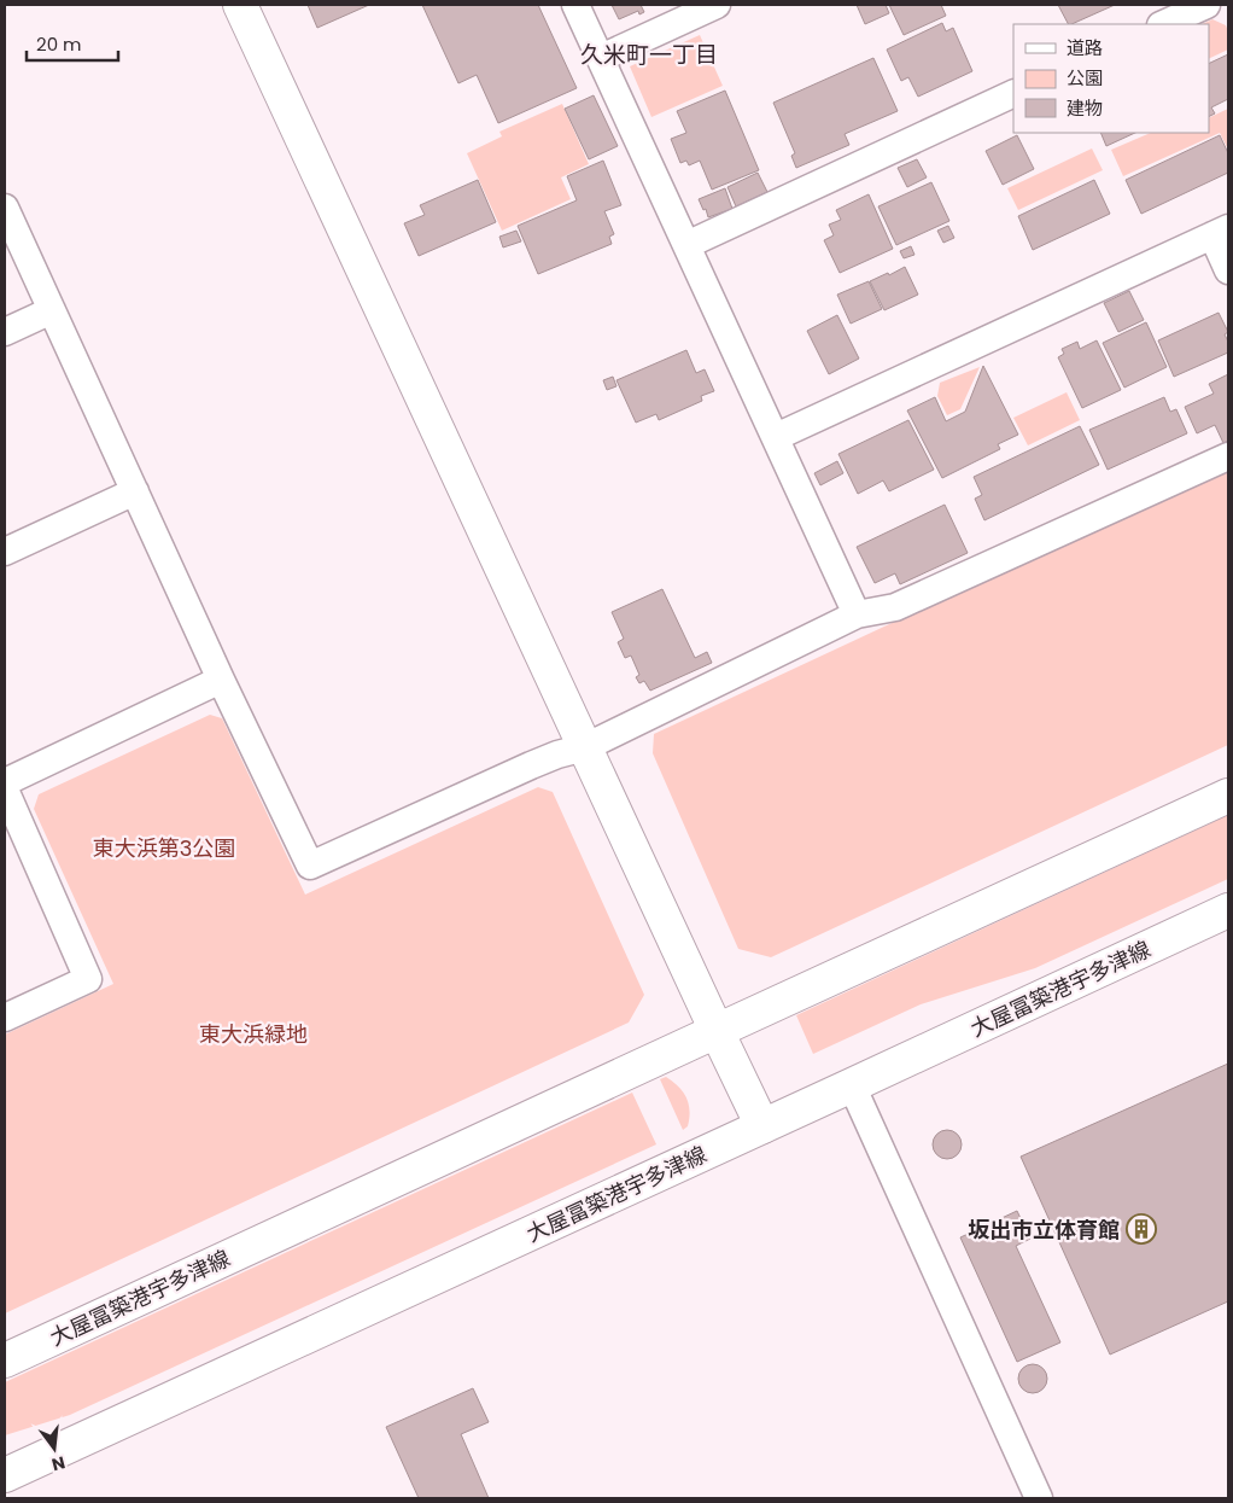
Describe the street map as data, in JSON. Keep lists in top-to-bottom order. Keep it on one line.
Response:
{"streets":{"main road":["大屋冨築港宇多津線"]},"districts":["久米町一丁目"],"parks":["東大浜第3公園","東大浜緑地"],"places":{"building":["坂出市立体育館"]},"legend":["道路","公園","建物"],"scale_bar":"20 m","north":"bottom"}
